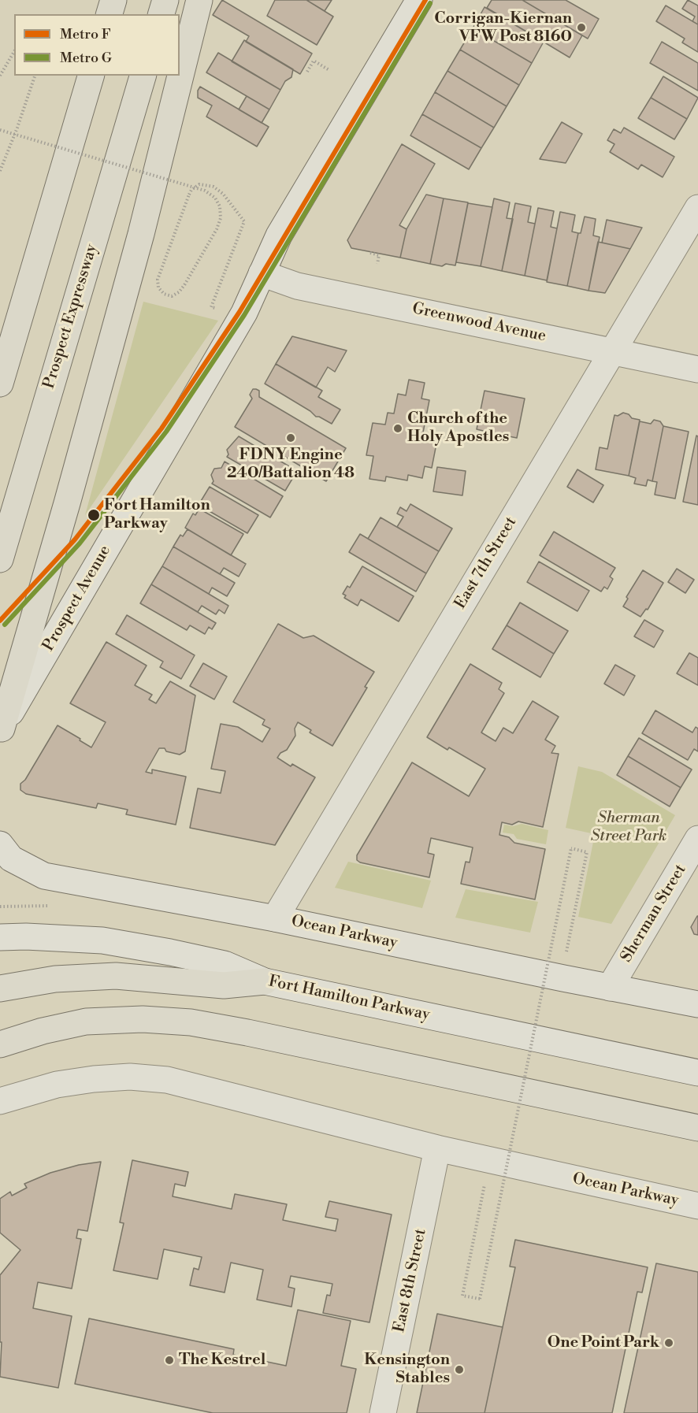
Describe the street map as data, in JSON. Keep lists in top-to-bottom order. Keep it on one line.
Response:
{"streets":{"highway":["Prospect Expressway"],"street":["Greenwood Avenue","East 7th Street","Prospect Avenue","Sherman Street","Ocean Parkway","Fort Hamilton Parkway","East 8th Street"]},"crossings":[["Greenwood Avenue","East 7th Street"],["Greenwood Avenue","Prospect Avenue"],["East 7th Street","Ocean Parkway"],["Sherman Street","Ocean Parkway"],["Ocean Parkway","East 8th Street"]],"parks":["Sherman Street Park"],"places":["Corrigan-Kiernan VFW Post 8160","Church of the Holy Apostles","FDNY Engine 240/Battalion 48","Fort Hamilton Parkway","One Point Park","The Kestrel","Kensington Stables"],"lines":["metro line F","metro line G"],"legend":["Metro F","Metro G"]}
